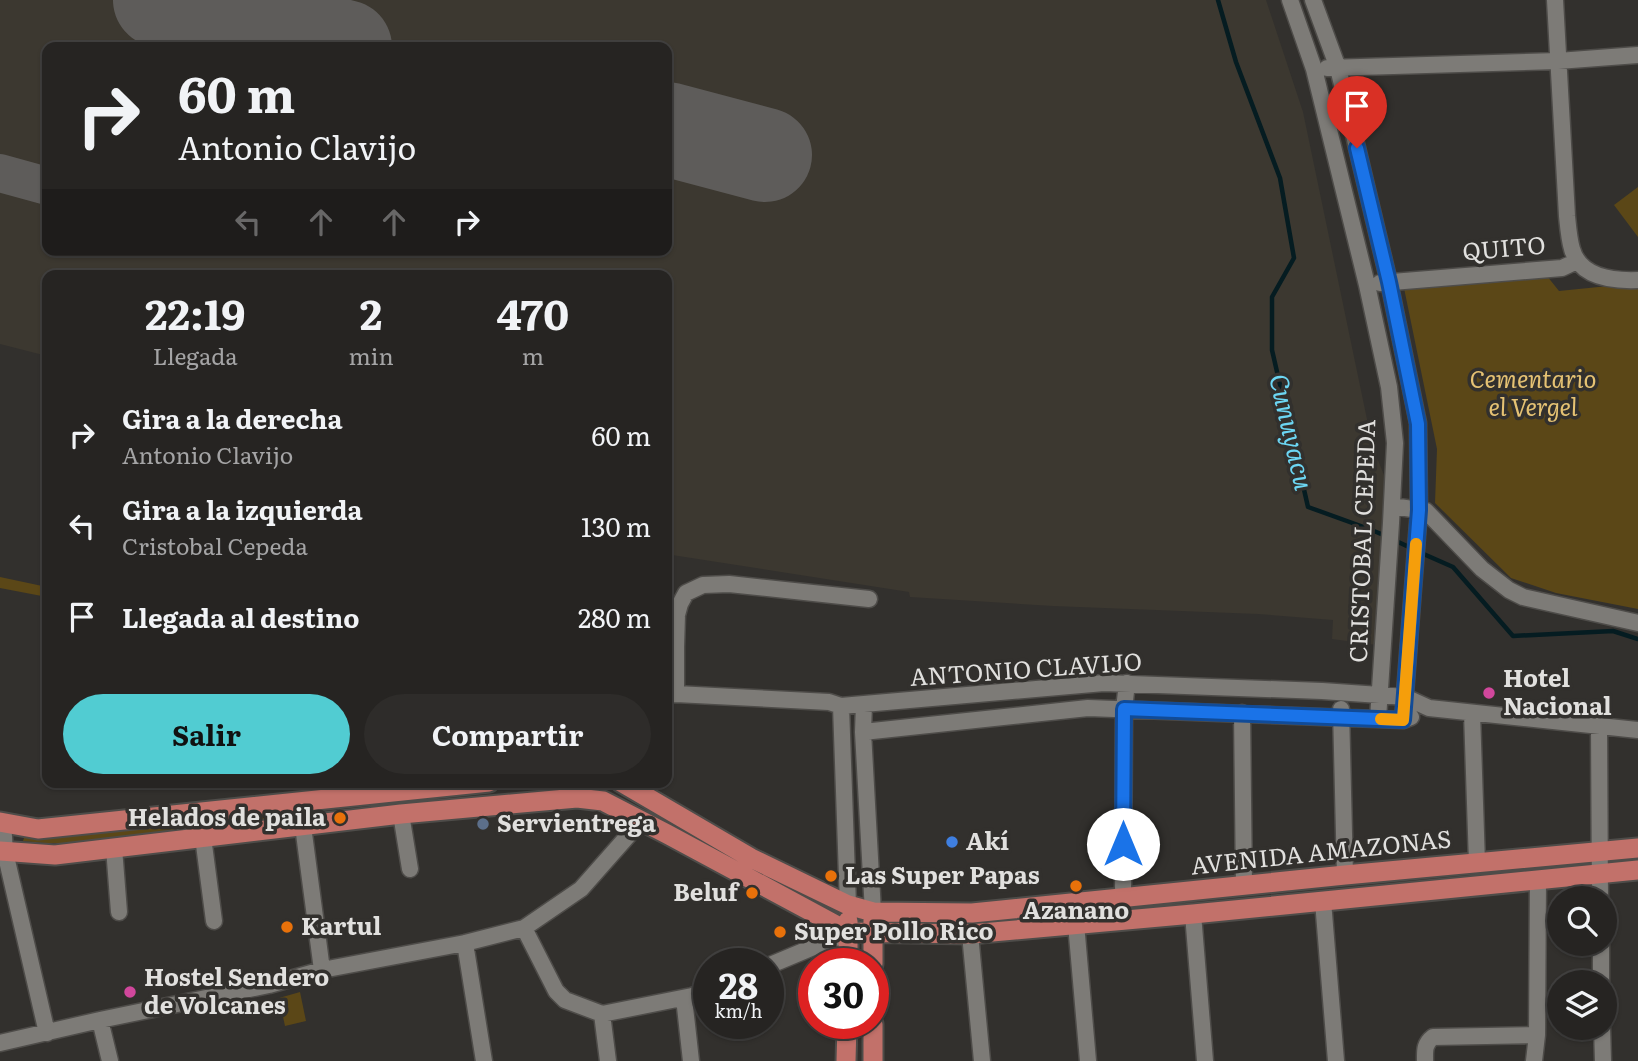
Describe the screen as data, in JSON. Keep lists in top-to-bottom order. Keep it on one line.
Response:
{"streets":{"main road":["AVENIDA AMAZONAS"],"street":["QUITO","CRISTOBAL CEPEDA","ANTONIO CLAVIJO"]},"crossings":[["QUITO","CRISTOBAL CEPEDA"],["CRISTOBAL CEPEDA","ANTONIO CLAVIJO"]],"water":["Cunuyacu"],"parks":["Cementario el Vergel"],"places":["Hotel Nacional","Helados de paila","Servientrega","Akí","Las Super Papas","Azanano","Beluf","Kartul","Super Pollo Rico","Hostel Sendero de Volcanes"],"page":{"turn":["60 m","Antonio Clavijo"],"eta":["22:19","Llegada","2","min","470","m"],"list":[{"name":"Gira a la derecha","note":"Antonio Clavijo","value":"60 m"},{"name":"Gira a la izquierda","note":"Cristobal Cepeda","value":"130 m"},{"name":"Llegada al destino","value":"280 m"}],"buttons":["Salir","Compartir"],"speed":"28 km/h","limit":"30"}}
